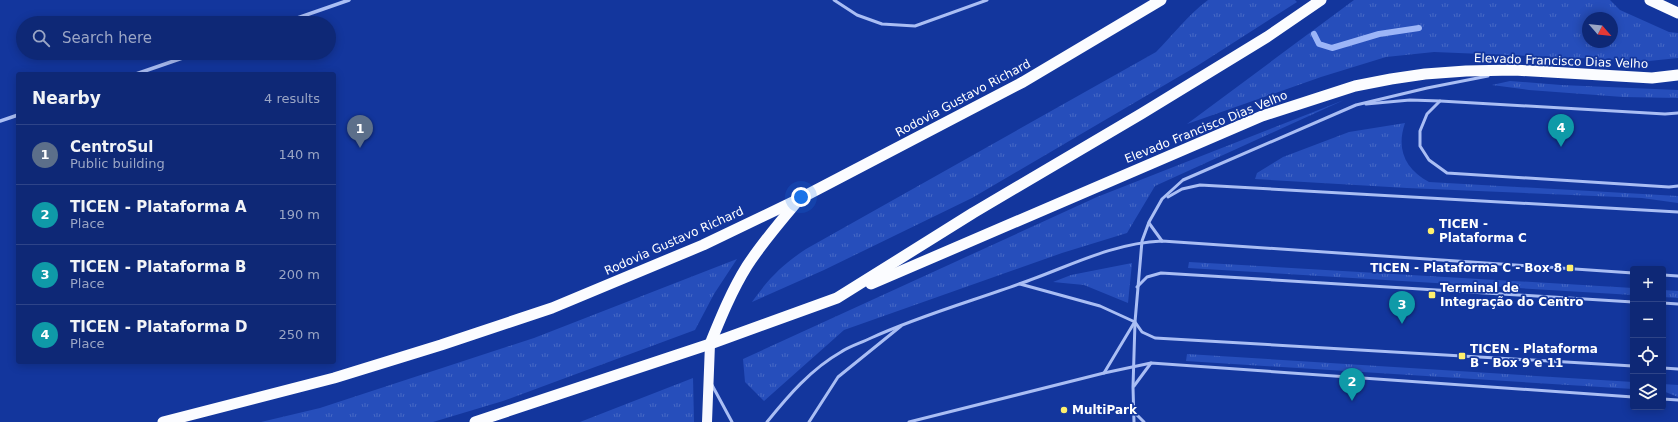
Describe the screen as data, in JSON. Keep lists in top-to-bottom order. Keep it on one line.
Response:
{"streets":{"highway":["Elevado Francisco Dias Velho","Rodovia Gustavo Richard"]},"places":{"other":["TICEN - Plataforma C","MultiPark"],"transit":["TICEN - Plataforma C - Box 8","Terminal de Integração do Centro","TICEN - Plataforma B - Box 9 e 11"]},"north":"bottom right","page":{"search":"Search here","heading":["Nearby","4 results"],"pins":["4","1","3","2"],"list":[{"mark":"1","name":"CentroSul","note":"Public building","value":"140 m"},{"mark":"2","name":"TICEN - Plataforma A","note":"Place","value":"190 m"},{"mark":"3","name":"TICEN - Plataforma B","note":"Place","value":"200 m"},{"mark":"4","name":"TICEN - Plataforma D","note":"Place","value":"250 m"}],"map_buttons":["+","−"]}}
